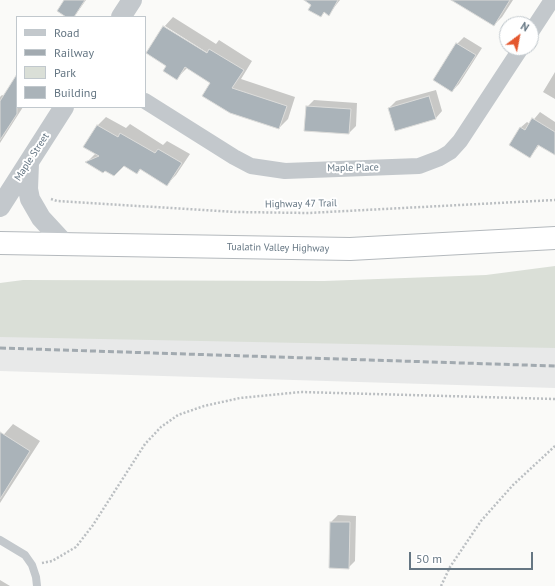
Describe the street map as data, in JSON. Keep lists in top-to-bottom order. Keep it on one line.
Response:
{"streets":{"highway":["Tualatin Valley Highway"],"street":["Maple Street","Maple Place"],"path":["Highway 47 Trail"]},"legend":["Road","Railway","Park","Building"],"scale_bar":"50 m","north":"top right"}
